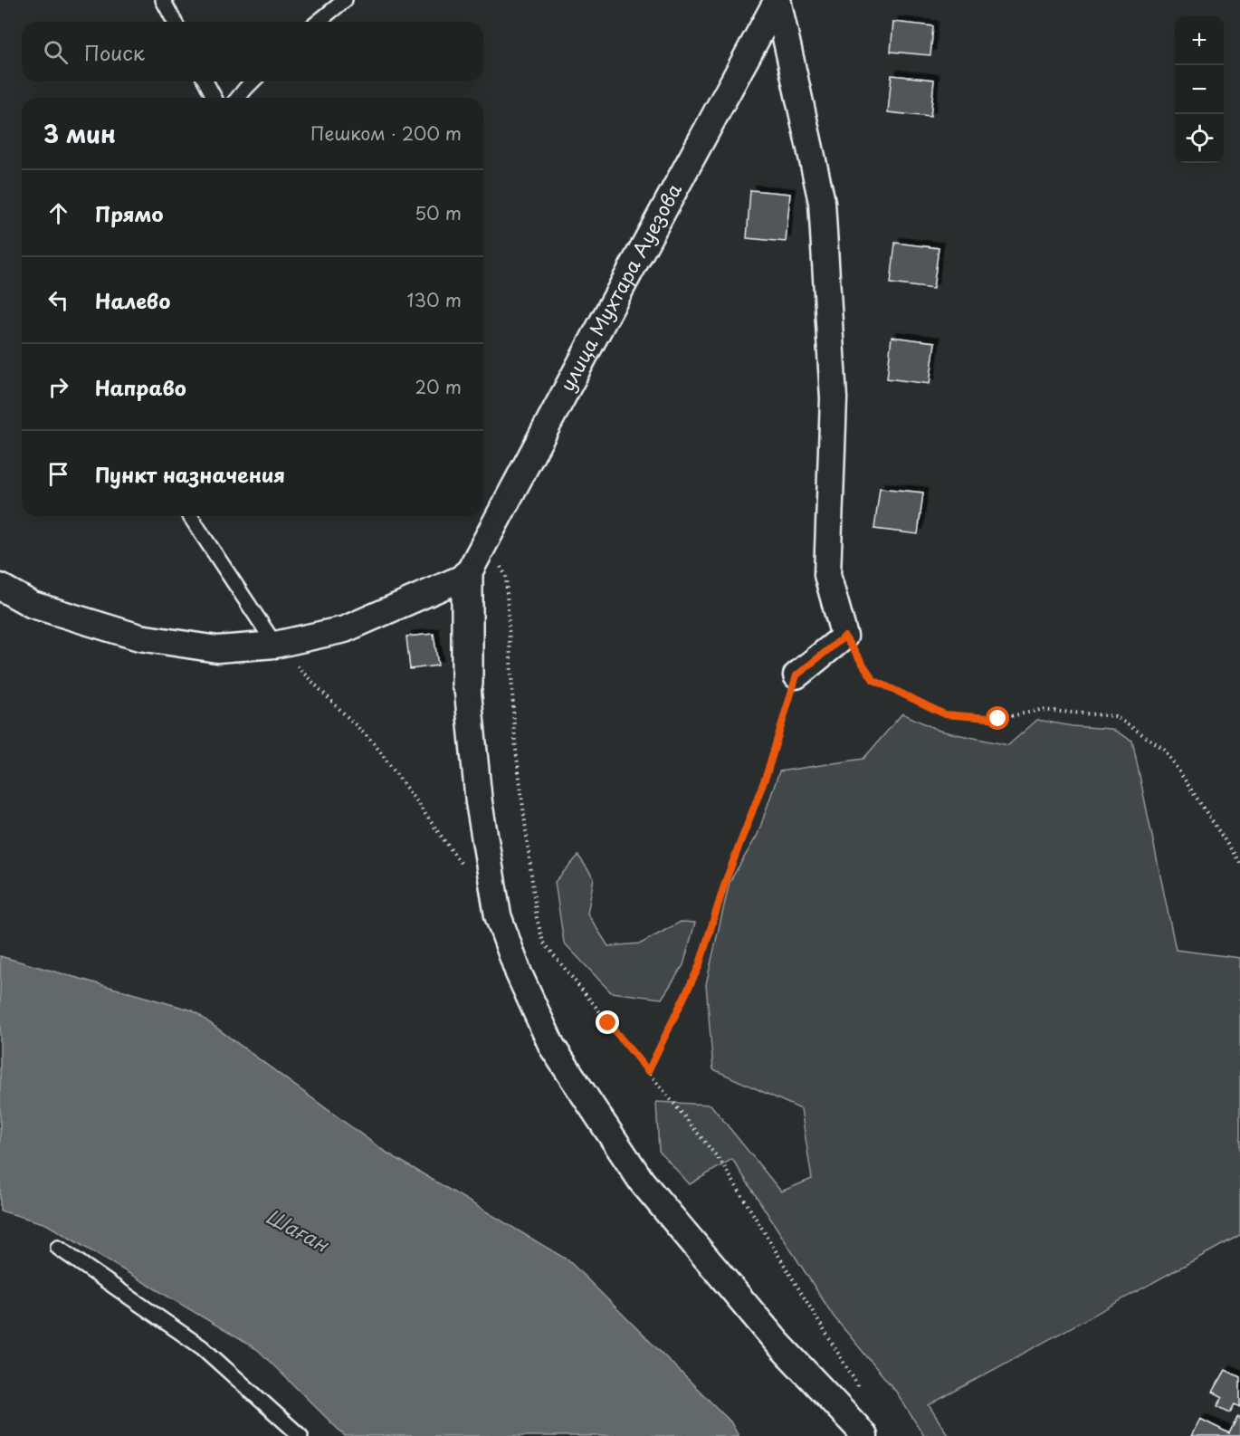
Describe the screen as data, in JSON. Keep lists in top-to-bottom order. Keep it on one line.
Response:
{"streets":{"street":["улица Мухтара Ауезова"]},"water":["Шаған"],"page":{"map_buttons":["+","−"],"search":"Поиск","heading":["3 мин","Пешком · 200 m"],"list":[["Прямо","50 m"],["Налево","130 m"],["Направо","20 m"],"Пункт назначения"]}}
